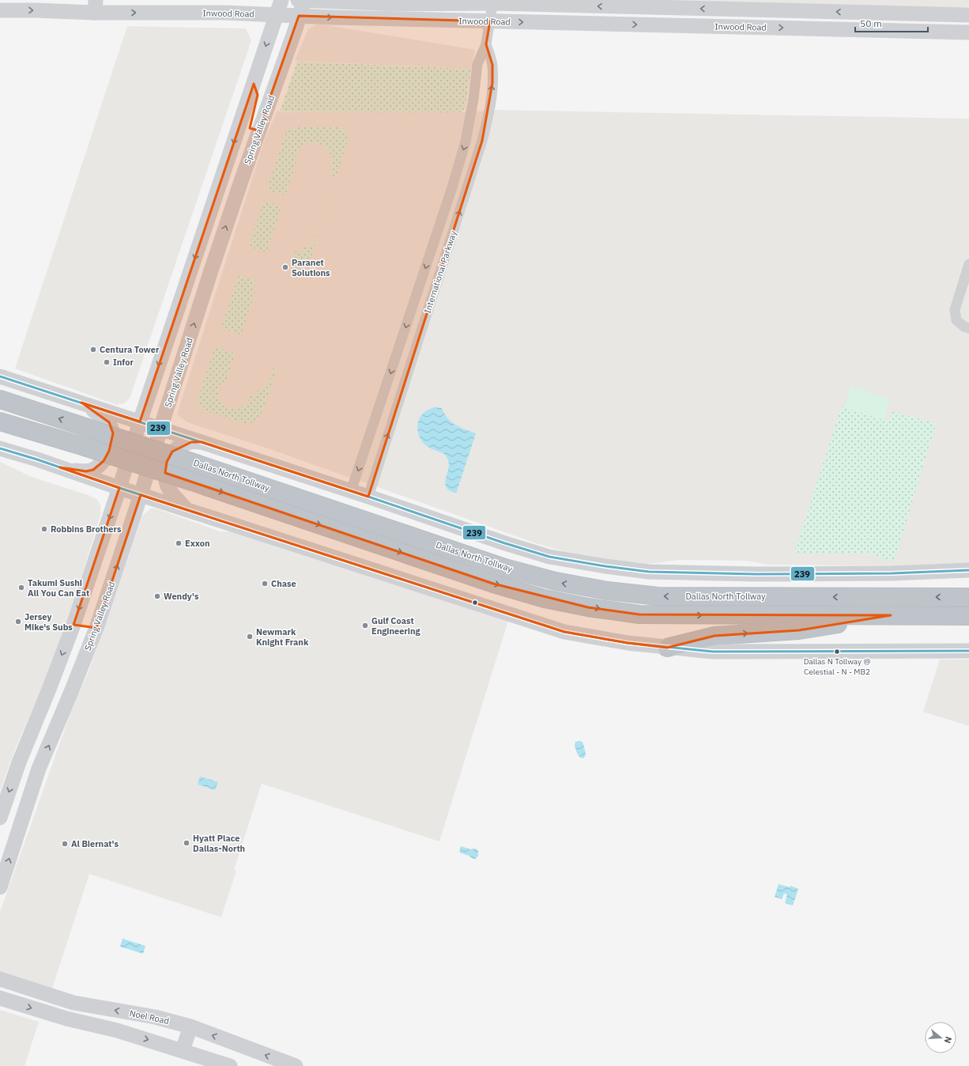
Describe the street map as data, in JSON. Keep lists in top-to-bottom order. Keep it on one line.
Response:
{"streets":{"highway":["Dallas North Tollway"],"main road":["Inwood Road","Spring Valley Road","Noel Road"],"street":["International Parkway"]},"crossings":[["Inwood Road","Spring Valley Road"],["Inwood Road","International Parkway"]],"places":["Paranet Solutions","Centura Tower","Infor","Robbins Brothers","Exxon","Chase","Takumi Sushi All You Can Eat","Wendy's","Jersey Mike's Subs","Gulf Coast Engineering","Newmark Knight Frank","Dallas N Tollway @ Celestial - N - MB2","Hyatt Place Dallas-North","Al Biernat's"],"lines":["transit line 239"],"scale_bar":"50 m","north":"right"}
